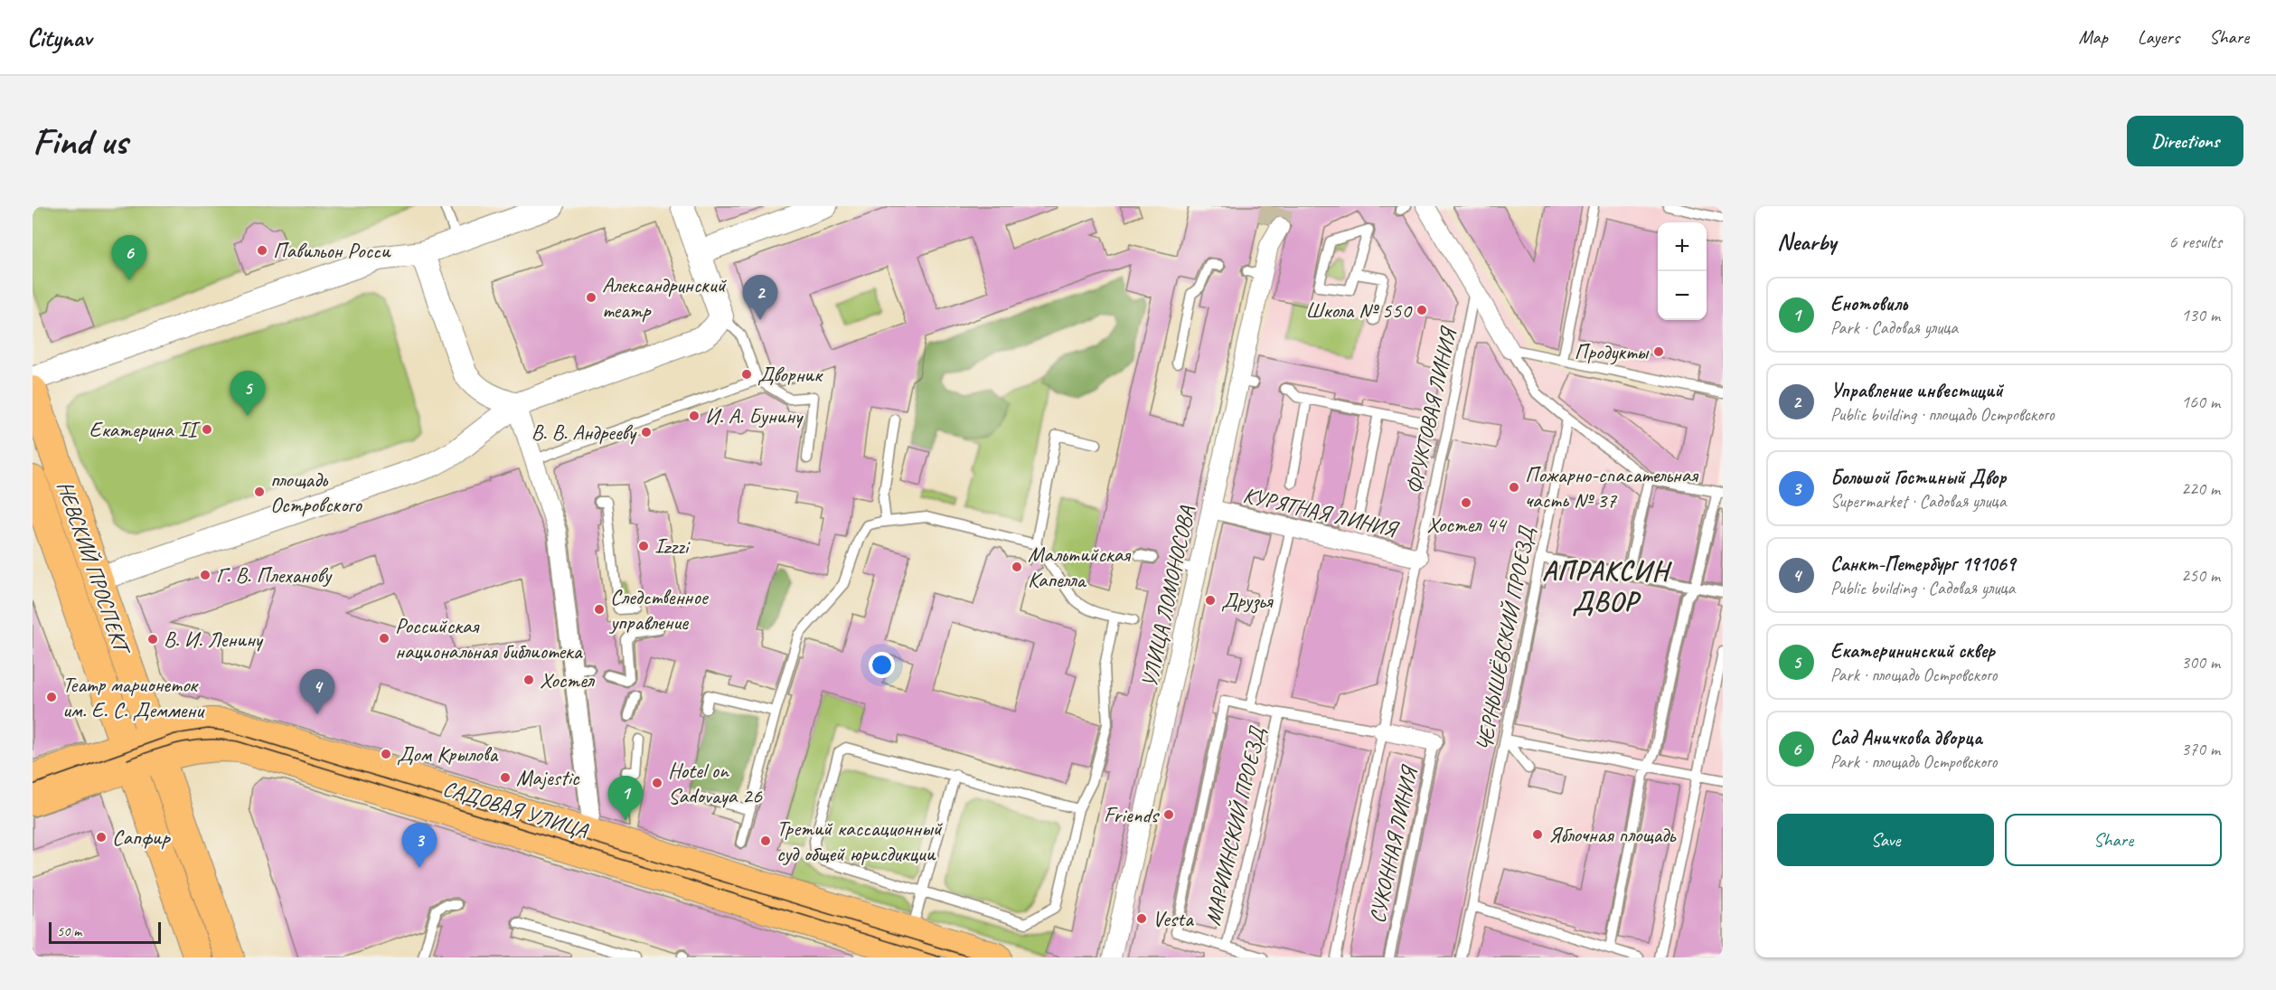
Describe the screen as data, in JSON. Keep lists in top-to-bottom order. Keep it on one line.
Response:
{"streets":{"main road":["НЕВСКИЙ ПРОСПЕКТ","САДОВАЯ УЛИЦА"],"street":["КУРЯТНАЯ ЛИНИЯ","УЛИЦА ЛОМОНОСОВА"],"lane":["ФРУКТОВАЯ ЛИНИЯ","ЧЕРНЫШЁВСКИЙ ПРОЕЗД","МАРИИНСКИЙ ПРОЕЗД","СУКОННАЯ ЛИНИЯ"]},"crossings":[["ФРУКТОВАЯ ЛИНИЯ","КУРЯТНАЯ ЛИНИЯ"],["КУРЯТНАЯ ЛИНИЯ","УЛИЦА ЛОМОНОСОВА"],["КУРЯТНАЯ ЛИНИЯ","МАРИИНСКИЙ ПРОЕЗД"],["НЕВСКИЙ ПРОСПЕКТ","САДОВАЯ УЛИЦА"]],"districts":["АПРАКСИН ДВОР"],"places":["Павильон Росси","Александринский театр","Школа № 550","Продукты","Дворник","И. А. Бунину","Екатерина II","В. В. Андрееву","Пожарно-спасательная часть № 37","площадь Островского","Хостел 44","Izzzi","Мальтийская Капелла","Г. В. Плеханову","Друзья","Следственное управление","Российская национальная библиотека","В. И. Ленину","Хостел","Театр марионеток им. Е. С. Деммени","Дом Крылова","Majestic","Hotel on Sadovaya 26","Friends","Яблочная площадь","Сапфир","Третий кассационный суд общей юрисдикции","Vesta"],"scale_bar":"50 m","page":{"header":"Citynav","nav":["Map","Layers","Share"],"buttons":["Directions",["Save","Share"]],"title":"Find us","heading":["Nearby","6 results"],"map_buttons":["+","−"],"pins":["6","2","5","4","1","3"],"list":[{"mark":"1","name":"Енотовиль","note":"Park · Садовая улица","value":"130 m"},{"mark":"2","name":"Управление инвестиций","note":"Public building · площадь Островского","value":"160 m"},{"mark":"3","name":"Большой Гостиный Двор","note":"Supermarket · Садовая улица","value":"220 m"},{"mark":"4","name":"Санкт-Петербург 191069","note":"Public building · Садовая улица","value":"250 m"},{"mark":"5","name":"Екатерининский сквер","note":"Park · площадь Островского","value":"300 m"},{"mark":"6","name":"Сад Аничкова дворца","note":"Park · площадь Островского","value":"370 m"}],"scale":"50 m"}}
